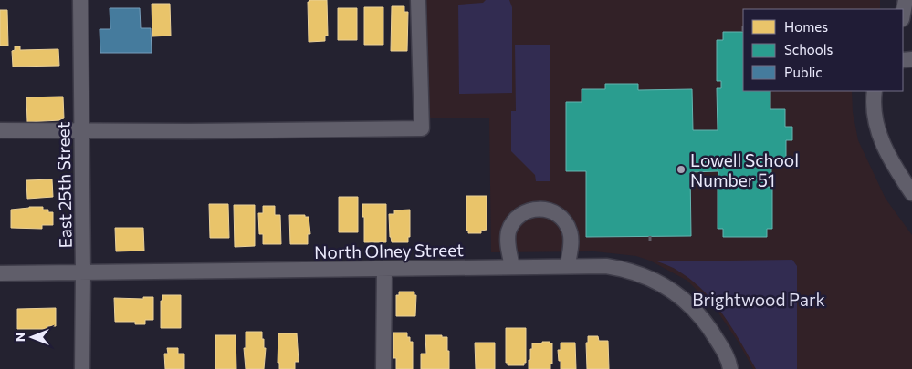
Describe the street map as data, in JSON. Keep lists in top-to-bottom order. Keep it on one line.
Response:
{"streets":{"street":["East 25th Street","North Olney Street"]},"crossings":[["East 25th Street","North Olney Street"]],"parks":["Brightwood Park"],"places":["Lowell School Number 51"],"legend":["Homes","Schools","Public"],"north":"left"}
